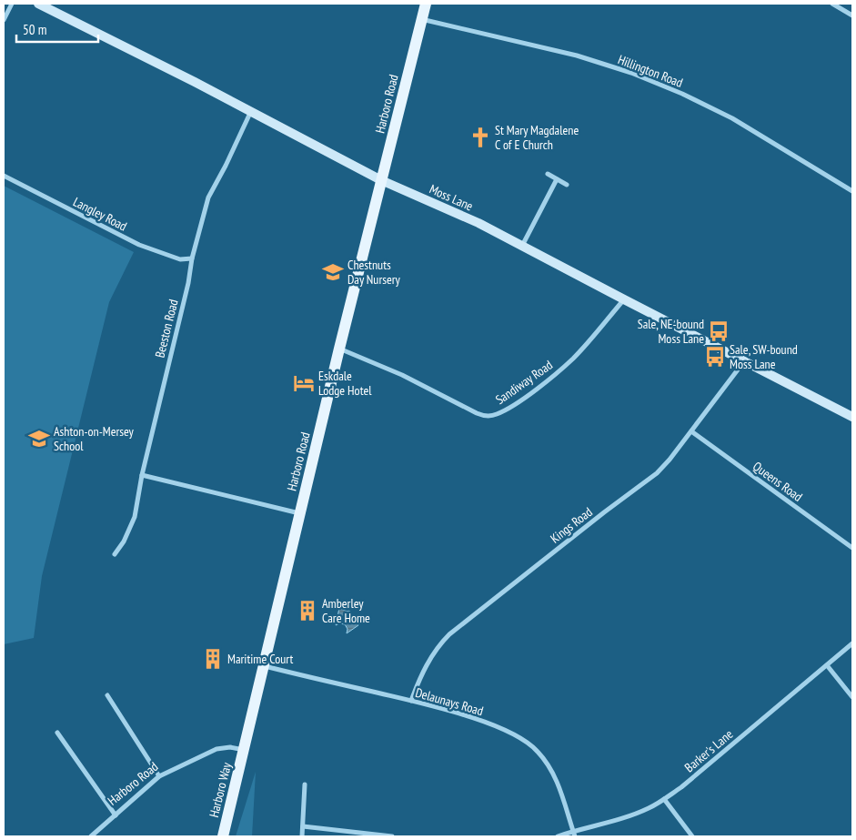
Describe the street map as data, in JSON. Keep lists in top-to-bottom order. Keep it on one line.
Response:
{"streets":{"main road":["Harboro Road","Harboro Way"],"street":["Hillington Road","Moss Lane","Langley Road","Beeston Road","Sandiway Road","Queens Road","Kings Road","Delaunays Road","Barker's Lane"]},"crossings":[["Hillington Road","Harboro Road"],["Harboro Road","Moss Lane"],["Harboro Road","Sandiway Road"],["Harboro Road","Delaunays Road"],["Harboro Road","Harboro Way"],["Moss Lane","Beeston Road"],["Moss Lane","Sandiway Road"],["Moss Lane","Kings Road"],["Langley Road","Beeston Road"],["Queens Road","Kings Road"],["Kings Road","Delaunays Road"],["Delaunays Road","Barker's Lane"]],"places":{"church":["St Mary Magdalene C of E Church"],"school or university":["Chestnuts Day Nursery","Ashton-on-Mersey School"],"bus stop":["Sale, NE-bound Moss Lane","Sale, SW-bound Moss Lane"],"hotel":["Eskdale Lodge Hotel"],"building":["Amberley Care Home","Maritime Court"]},"scale_bar":"50 m"}
